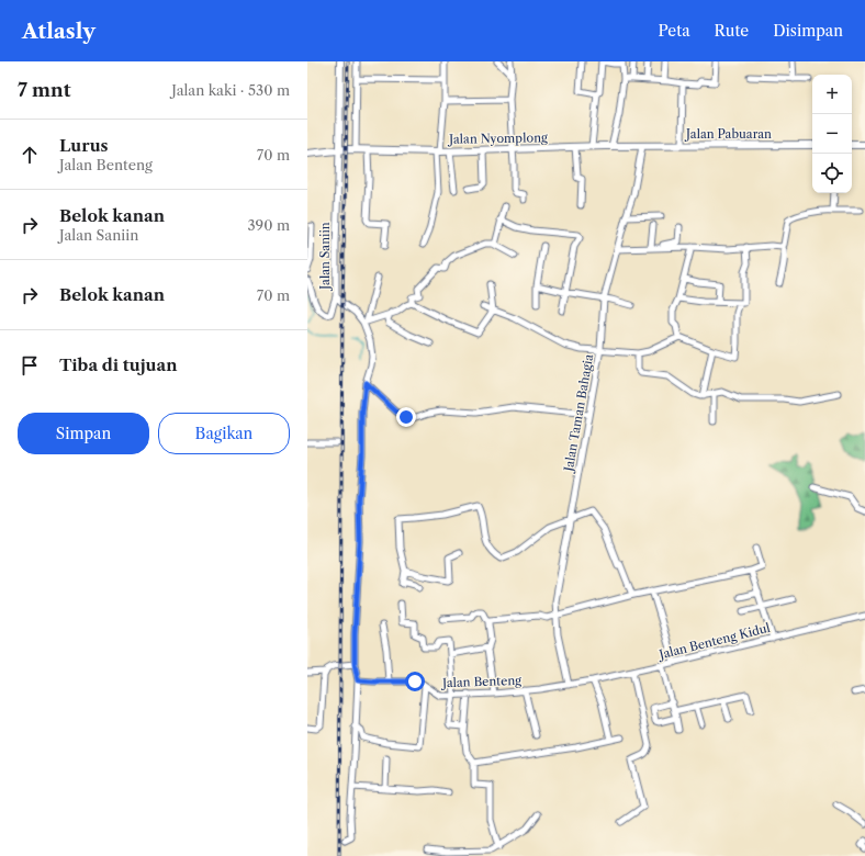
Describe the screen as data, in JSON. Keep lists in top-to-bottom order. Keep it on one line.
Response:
{"streets":{"street":["Jalan Pabuaran","Jalan Nyomplong","Jalan Saniin","Jalan Taman Bahagia","Jalan Benteng Kidul","Jalan Benteng"]},"crossings":[["Jalan Pabuaran","Jalan Nyomplong"],["Jalan Pabuaran","Jalan Taman Bahagia"],["Jalan Nyomplong","Jalan Saniin"],["Jalan Nyomplong","Jalan Taman Bahagia"],["Jalan Taman Bahagia","Jalan Benteng Kidul"],["Jalan Taman Bahagia","Jalan Benteng"],["Jalan Benteng Kidul","Jalan Benteng"]],"page":{"header":"Atlasly","nav":["Peta","Rute","Disimpan"],"heading":["7 mnt","Jalan kaki · 530 m"],"map_buttons":["+","−"],"list":[["Lurus","Jalan Benteng","70 m"],["Belok kanan","Jalan Saniin","390 m"],["Belok kanan","70 m"],"Tiba di tujuan"],"buttons":["Simpan","Bagikan"]}}
